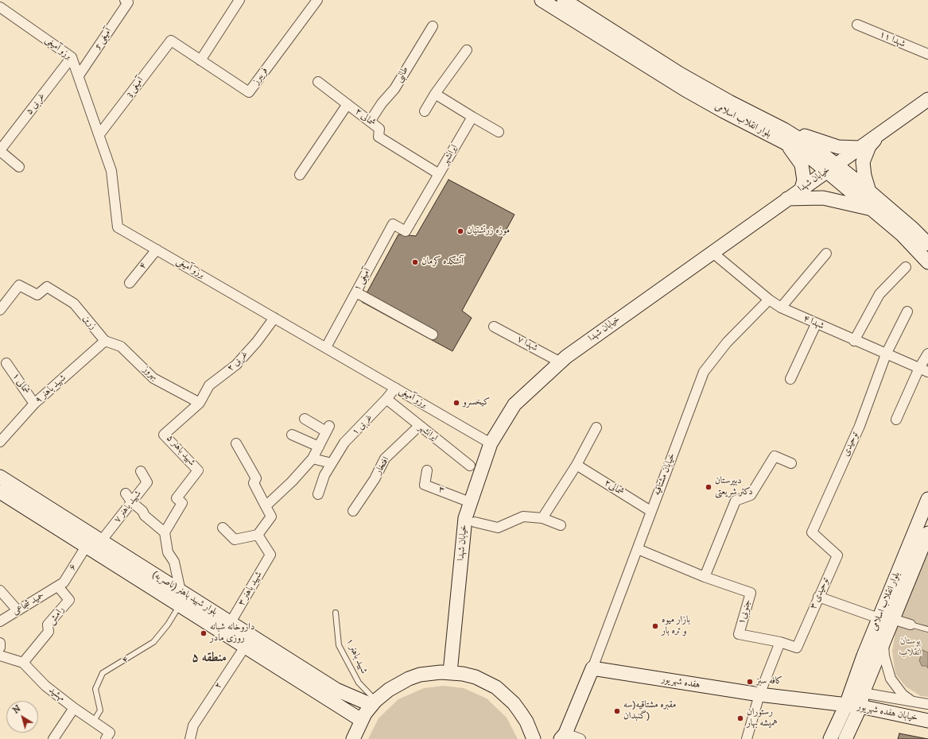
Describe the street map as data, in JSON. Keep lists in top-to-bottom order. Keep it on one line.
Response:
{"streets":{"main road":["بلوار انقلاب اسلامی","خیابان شهدا","بلوار شهید باهنر (ناصریه)","هفده شهریور","خیابان هفده شهریور"],"street":["آمیغی 5","شهدا ۱۱","برزو آمیغی","طالبی","فریبرز","آمیغی 3","۵ غربی","۲ شمالی","ایرانشهر","۴","آمیغی ۱","زرین","شهدا ۴","شهدا ۷","۲ غربی","بهروز","۱ شمالی","شهید باهنر ۹","۱ غربی","توحیدی","شهید باهنر ۵","افتخار","خیابان مشتاقیه","شمالی۲","۳","شهید باهنر ۷","۶","شهید باهنر ۳","توحیدی ۳","حمید شجاعی","جنوبی۱","رامش","۲","مهشید"],"lane":["شهید باهنر ۱"]},"crossings":[["آمیغی 5","برزو آمیغی"],["برزو آمیغی","آمیغی 3"],["برزو آمیغی","۵ غربی"],["برزو آمیغی","خیابان شهدا"],["برزو آمیغی","۴"],["برزو آمیغی","آمیغی ۱"],["برزو آمیغی","۲ غربی"],["برزو آمیغی","۱ غربی"],["طالبی","۲ شمالی"],["فریبرز","آمیغی 3"],["۲ شمالی","ایرانشهر"],["بلوار انقلاب اسلامی","خیابان شهدا"],["بلوار انقلاب اسلامی","هفده شهریور"],["بلوار انقلاب اسلامی","خیابان هفده شهریور"],["ایرانشهر","آمیغی ۱"],["ایرانشهر","۱ غربی"],["ایرانشهر","افتخار"],["خیابان شهدا","شهدا ۴"],["خیابان شهدا","شهدا ۷"],["خیابان شهدا","۳"],["۴","بلوار شهید باهنر (ناصریه)"],["۴","مهشید"],["زرین","بهروز"],["زرین","شهید باهنر ۹"],["شهدا ۴","توحیدی"],["شهدا ۴","خیابان مشتاقیه"],["۲ غربی","بهروز"],["۲ غربی","شهید باهنر ۵"],["بهروز","شهید باهنر ۹"],["بهروز","شهید باهنر ۵"],["۱ شمالی","شهید باهنر ۹"],["توحیدی","توحیدی ۳"],["خیابان مشتاقیه","شمالی۲"],["خیابان مشتاقیه","جنوبی۱"],["خیابان مشتاقیه","هفده شهریور"],["شهید باهنر ۷","بلوار شهید باهنر (ناصریه)"],["۶","بلوار شهید باهنر (ناصریه)"],["۶","حمید شجاعی"],["۶","رامش"],["شهید باهنر ۳","بلوار شهید باهنر (ناصریه)"],["بلوار شهید باهنر (ناصریه)","شهید باهنر ۱"],["بلوار شهید باهنر (ناصریه)","۲"],["توحیدی ۳","جنوبی۱"],["حمید شجاعی","رامش"],["رامش","مهشید"],["هفده شهریور","خیابان هفده شهریور"]],"districts":["منطقه ۵"],"parks":["بوستان انقلاب"],"places":["موزه زرتشتیان","آتشکده کرمان","کیخسرو","دبیرستان دکتر شریعتی","بازار میوه و تره بار","داروخانه شبانه روزی مادر","کافه سبز","مقبره مشتاقیه(سه گنبدان)","رستوران همیشه بهار"],"north":"top left"}
